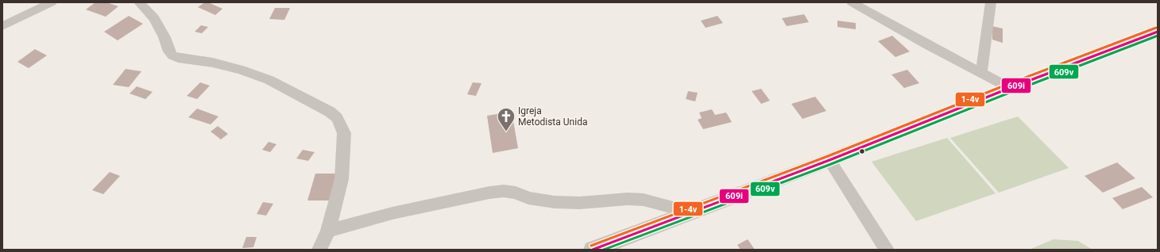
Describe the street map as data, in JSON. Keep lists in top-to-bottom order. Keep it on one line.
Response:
{"places":{"church":["Igreja Metodista Unida"]},"lines":["transit line 1-4v","transit line 609i","transit line 609v"]}
